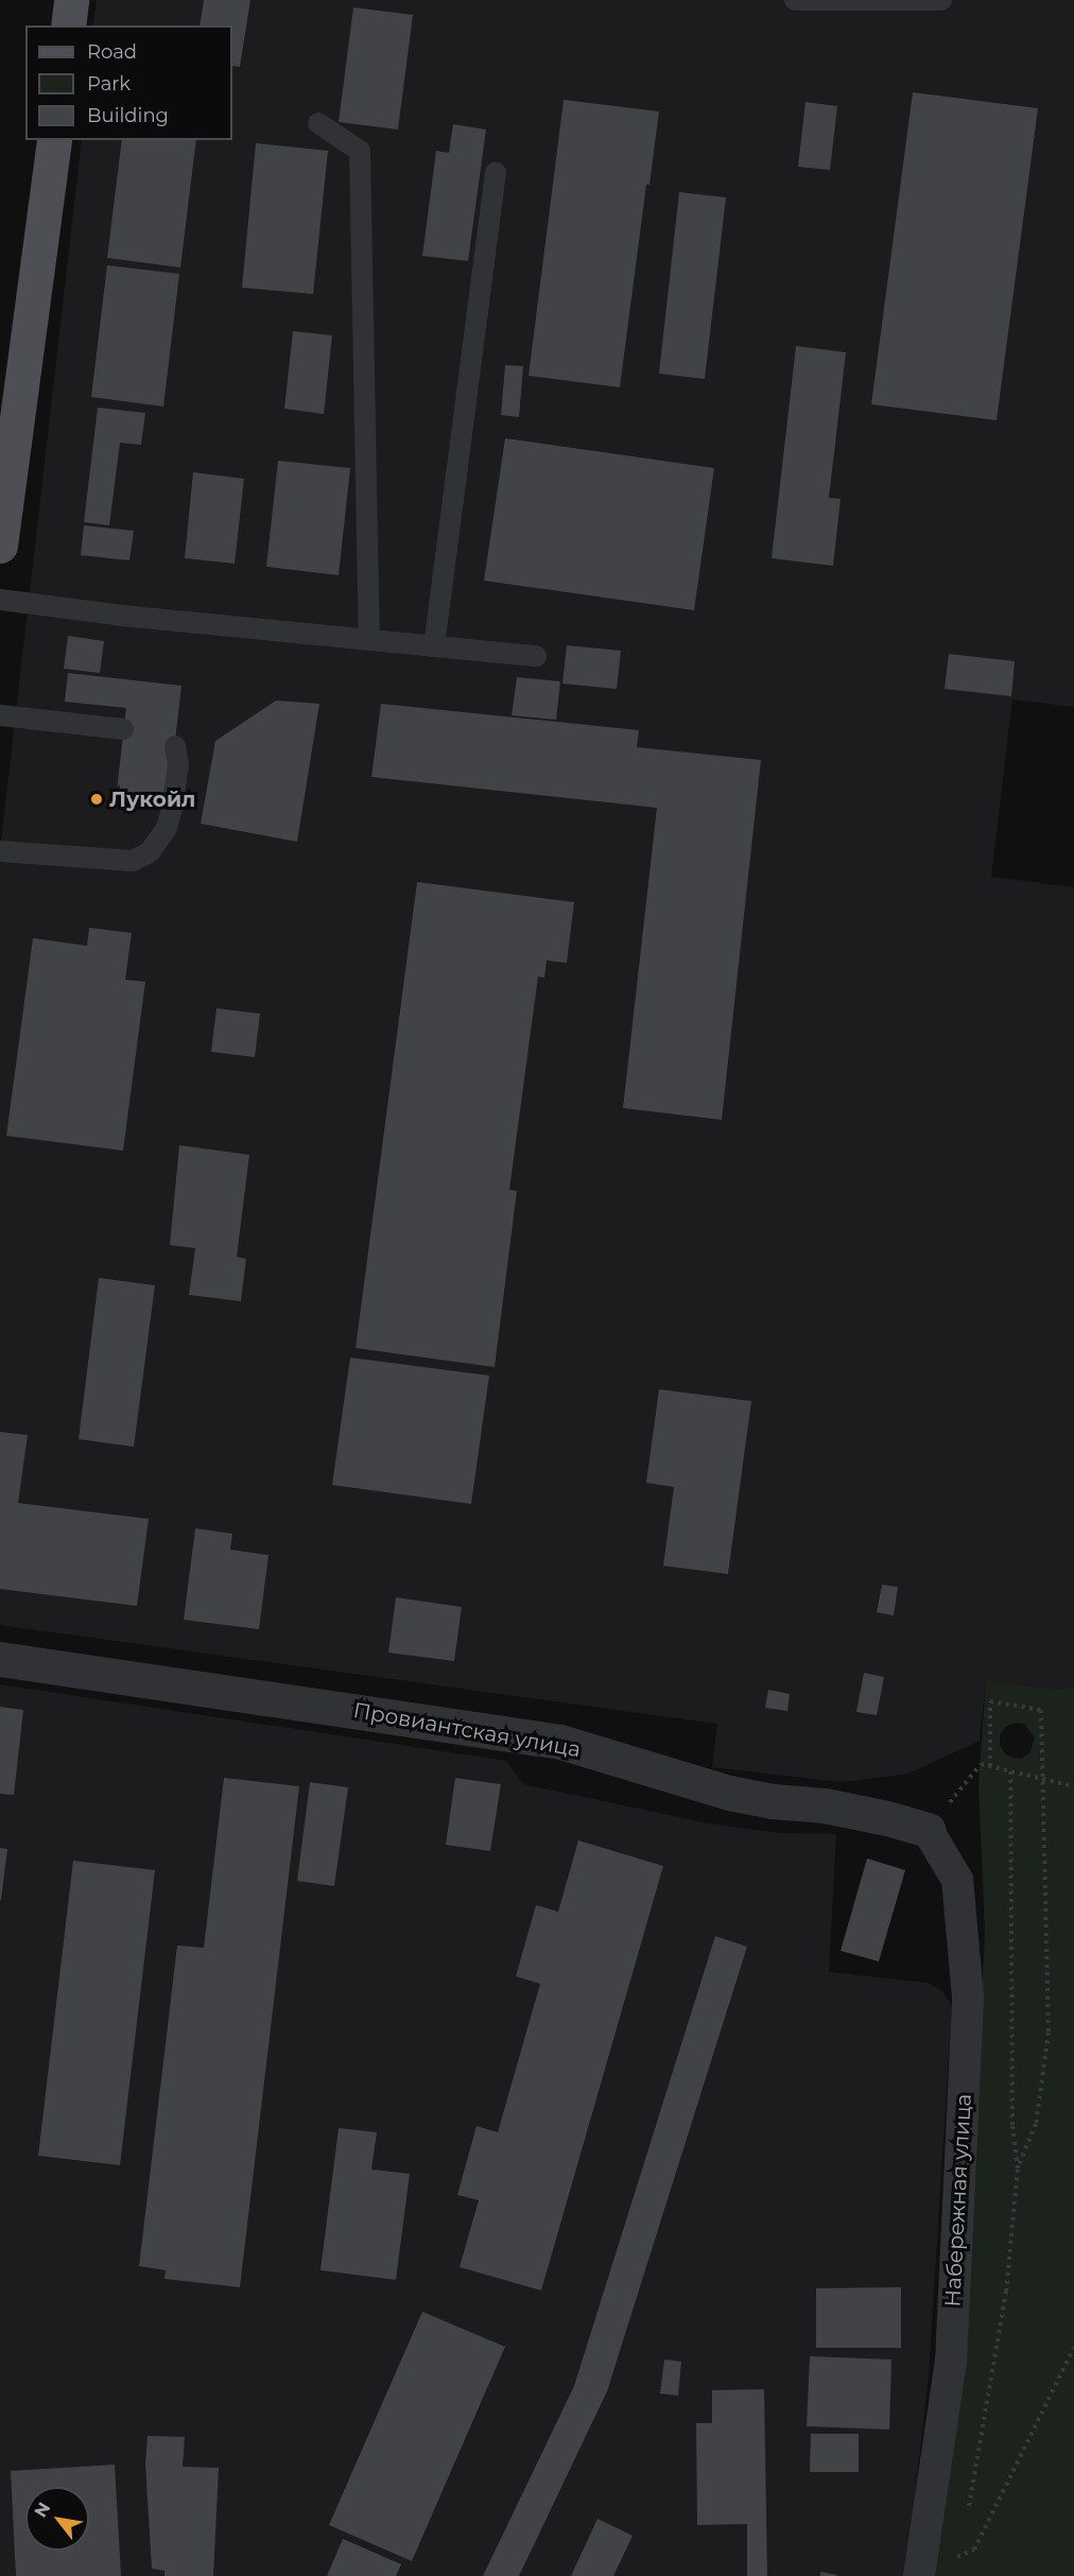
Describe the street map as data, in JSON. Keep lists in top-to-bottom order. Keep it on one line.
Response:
{"streets":{"street":["Провиантская улица","Набережная улица"]},"crossings":[["Провиантская улица","Набережная улица"]],"places":["Лукойл"],"legend":["Road","Park","Building"],"north":"top left"}
